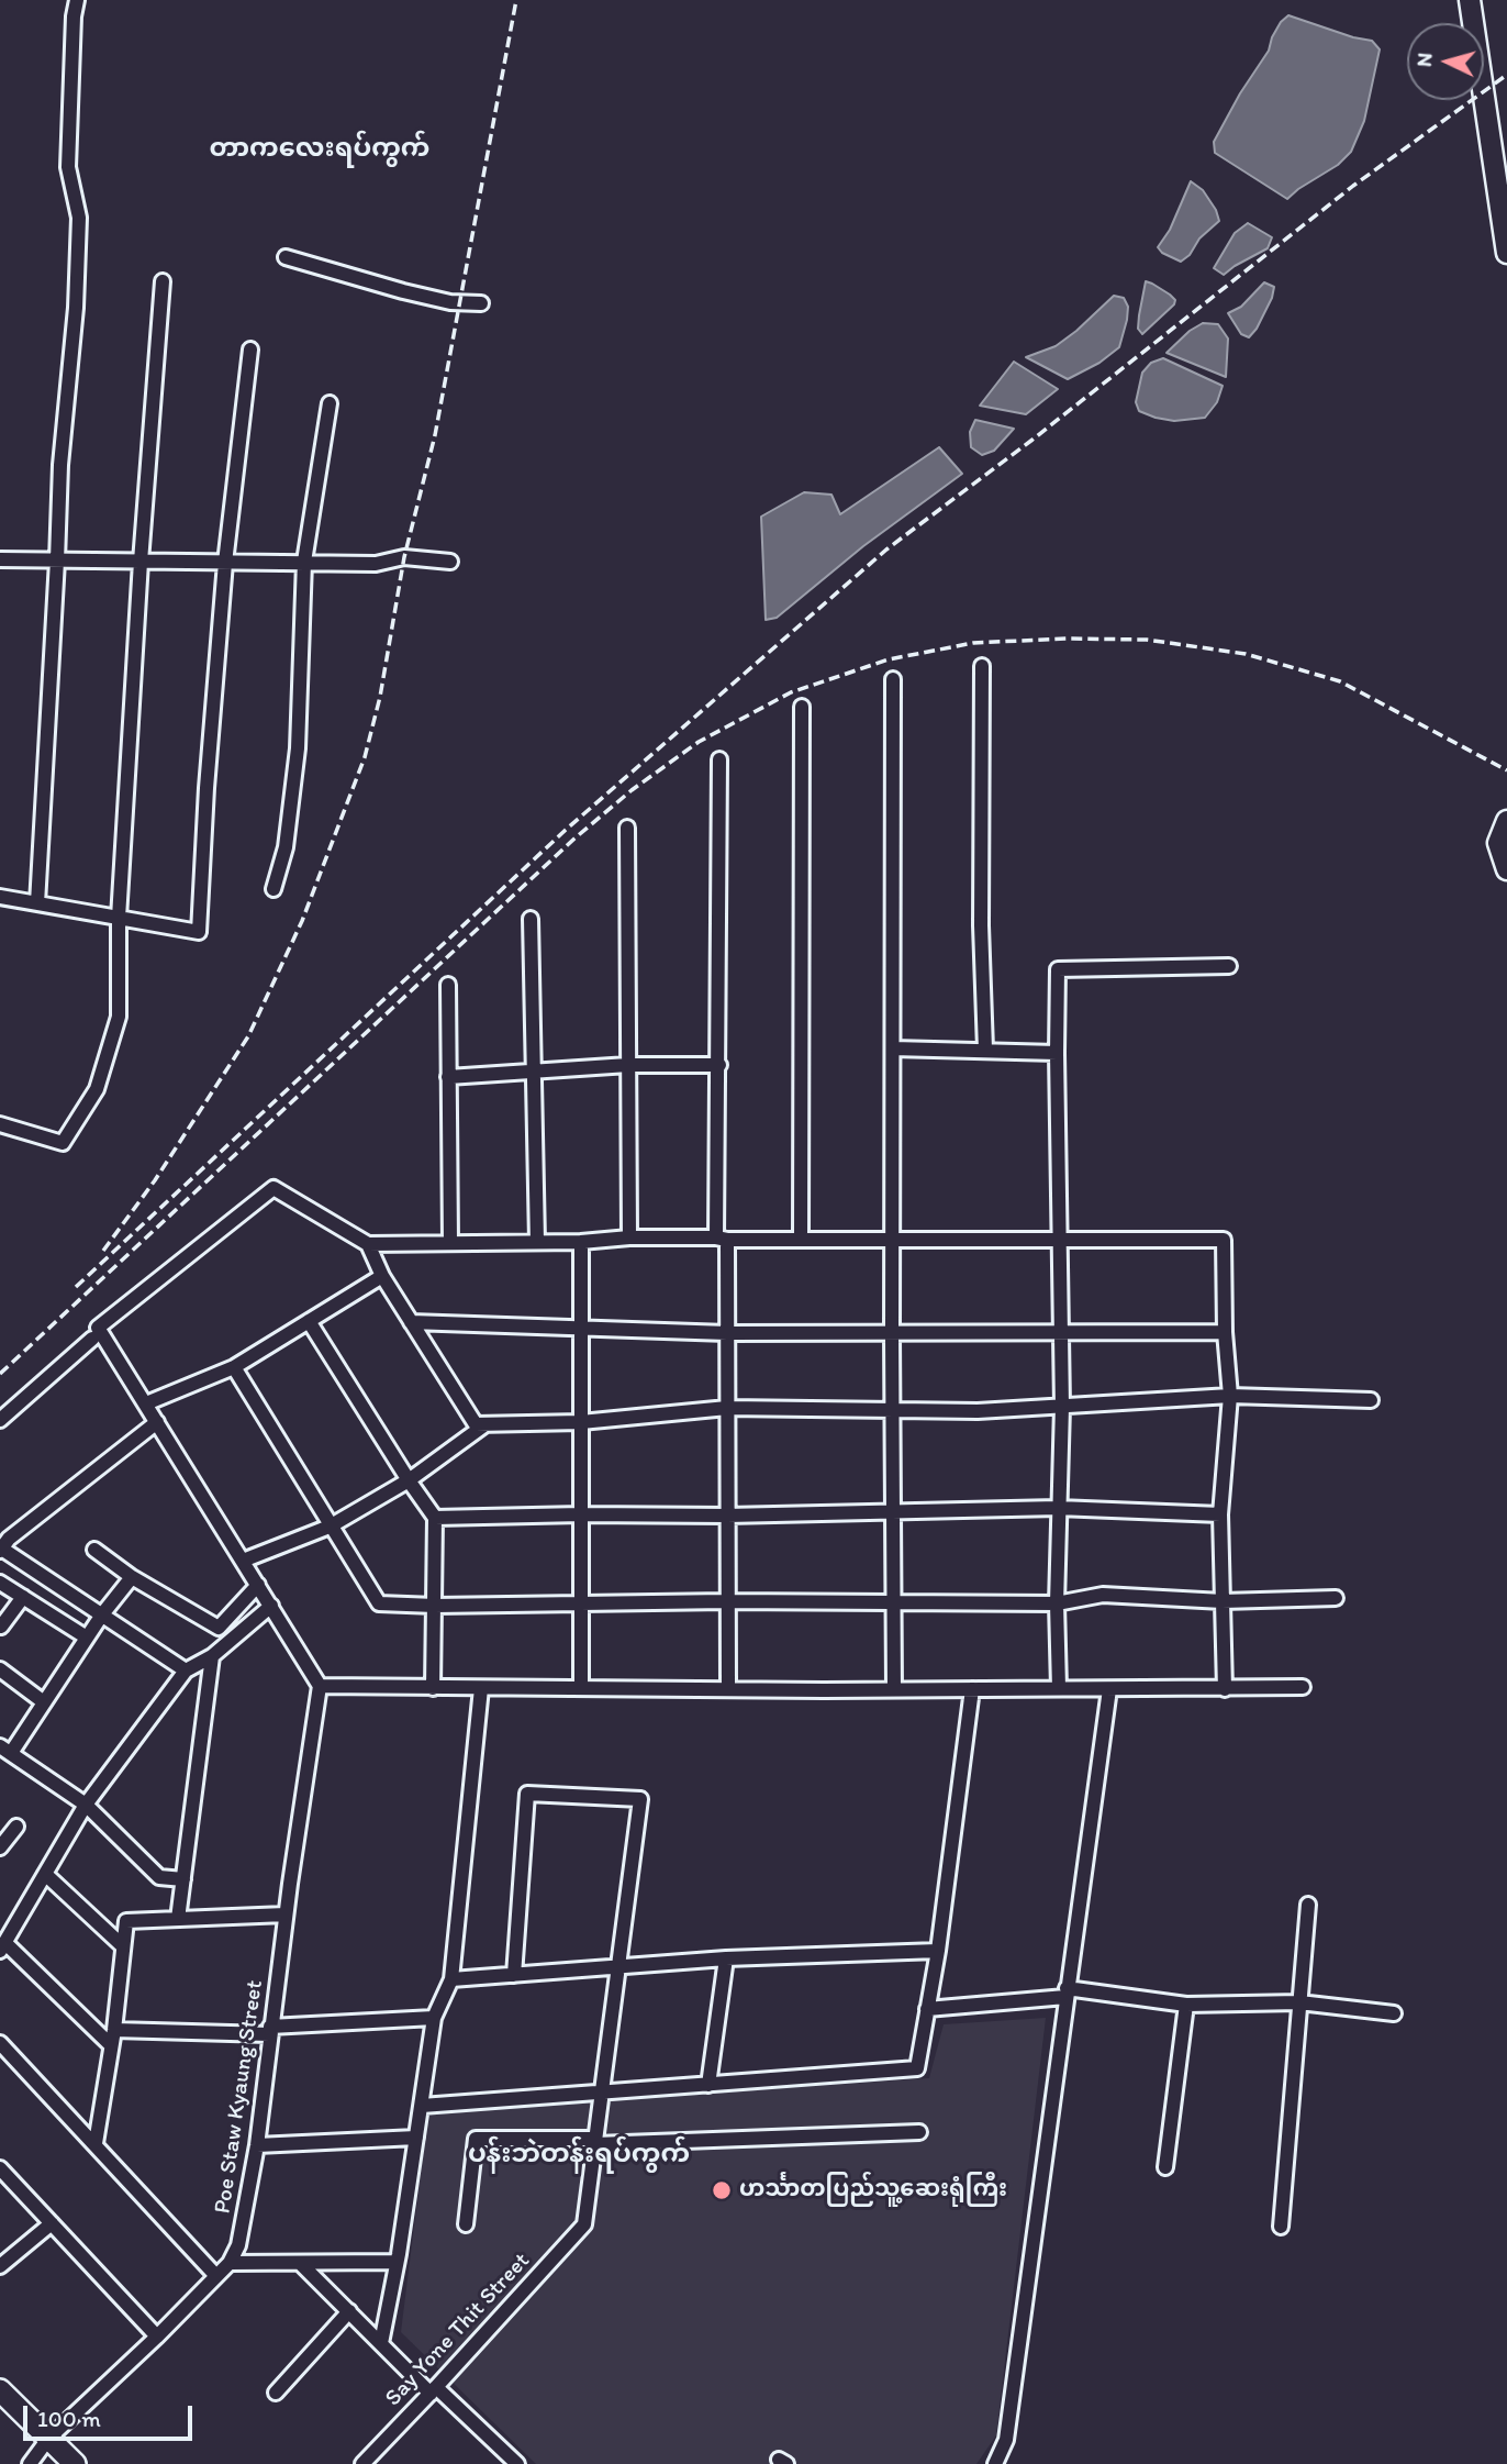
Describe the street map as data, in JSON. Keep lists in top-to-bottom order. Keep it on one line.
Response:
{"streets":{"street":["Poe Staw Kyaung Street","Say Yone Thit Street"]},"districts":["တာကလေးရပ်ကွက်","ပန်းဘဲတန်းရပ်ကွက်"],"places":["ဟင်္သာတပြည်သူ့ဆေးရုံကြီး"],"scale_bar":"100 m","north":"left"}
